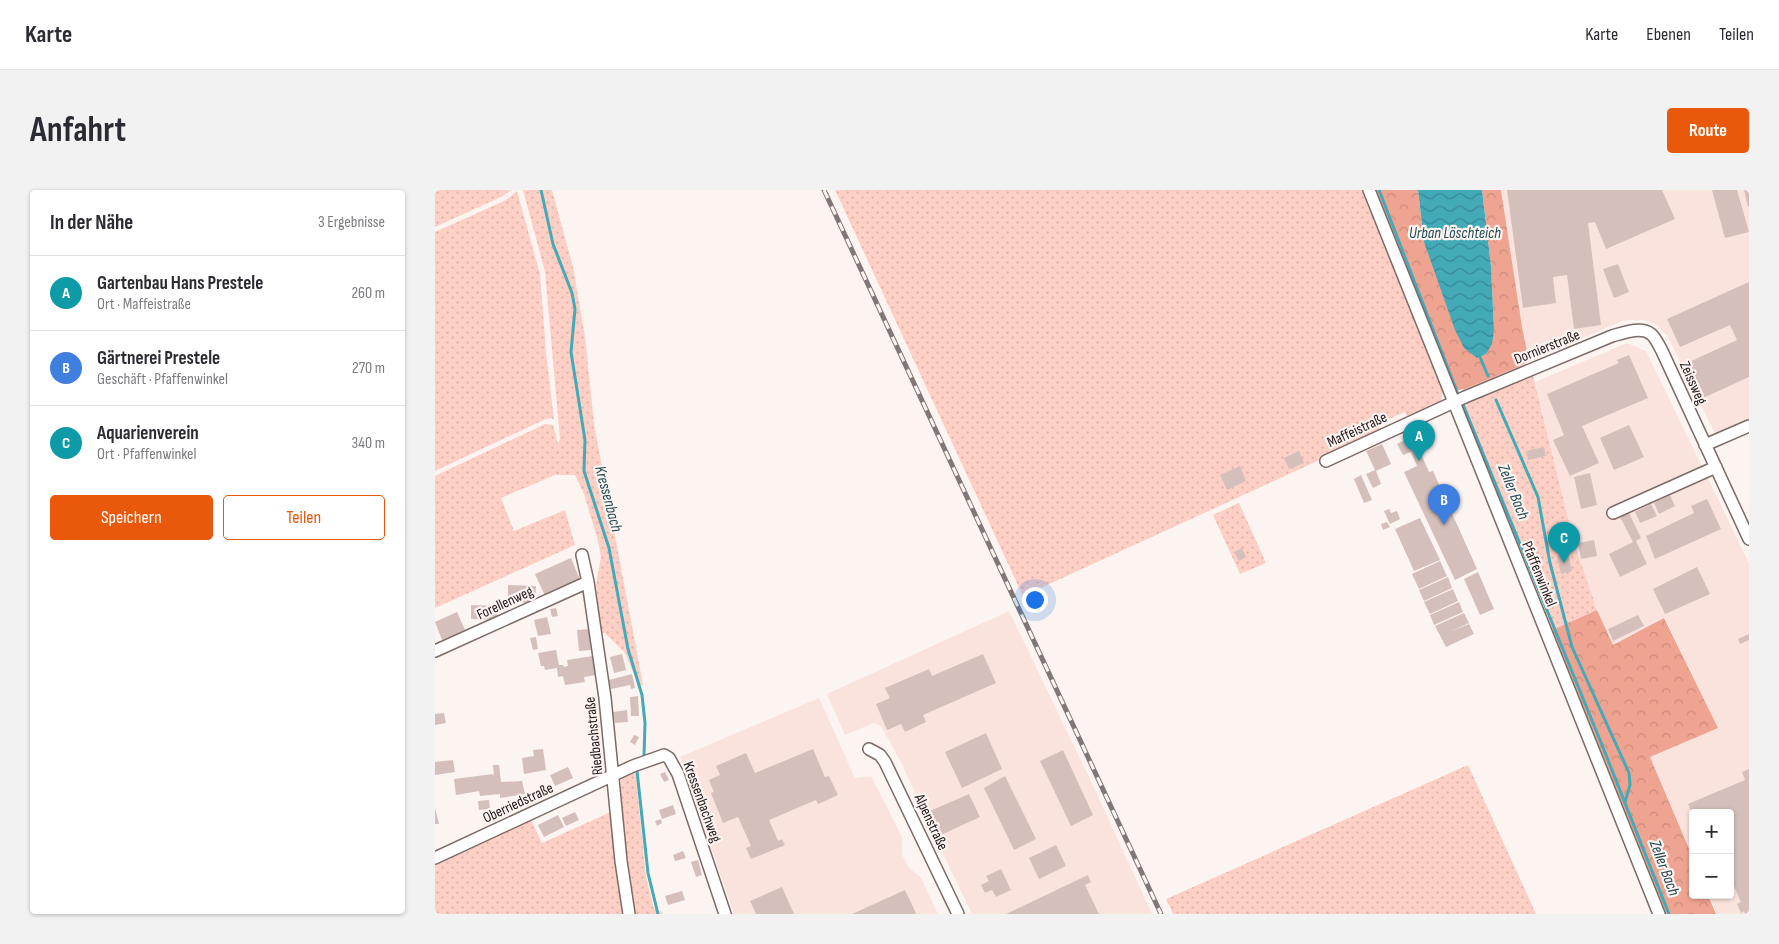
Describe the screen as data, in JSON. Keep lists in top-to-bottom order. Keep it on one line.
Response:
{"streets":{"street":["Dornierstraße","Zeissweg","Maffeistraße","Pfaffenwinkel","Forellenweg","Riedbachstraße","Kressenbachweg","Oberriedstraße","Alpenstraße"]},"crossings":[["Dornierstraße","Zeissweg"],["Dornierstraße","Maffeistraße"],["Dornierstraße","Pfaffenwinkel"],["Maffeistraße","Pfaffenwinkel"],["Forellenweg","Riedbachstraße"],["Riedbachstraße","Kressenbachweg"],["Riedbachstraße","Oberriedstraße"],["Kressenbachweg","Oberriedstraße"]],"water":["Urban Löschteich","Zeller Bach","Kressenbach"],"page":{"header":"Karte","nav":["Karte","Ebenen","Teilen"],"buttons":["Route",["Speichern","Teilen"]],"title":"Anfahrt","heading":["In der Nähe","3 Ergebnisse"],"list":[{"mark":"A","name":"Gartenbau Hans Prestele","note":"Ort · Maffeistraße","value":"260 m"},{"mark":"B","name":"Gärtnerei Prestele","note":"Geschäft · Pfaffenwinkel","value":"270 m"},{"mark":"C","name":"Aquarienverein","note":"Ort · Pfaffenwinkel","value":"340 m"}],"pins":["A","B","C"],"map_buttons":["+","−"]}}
